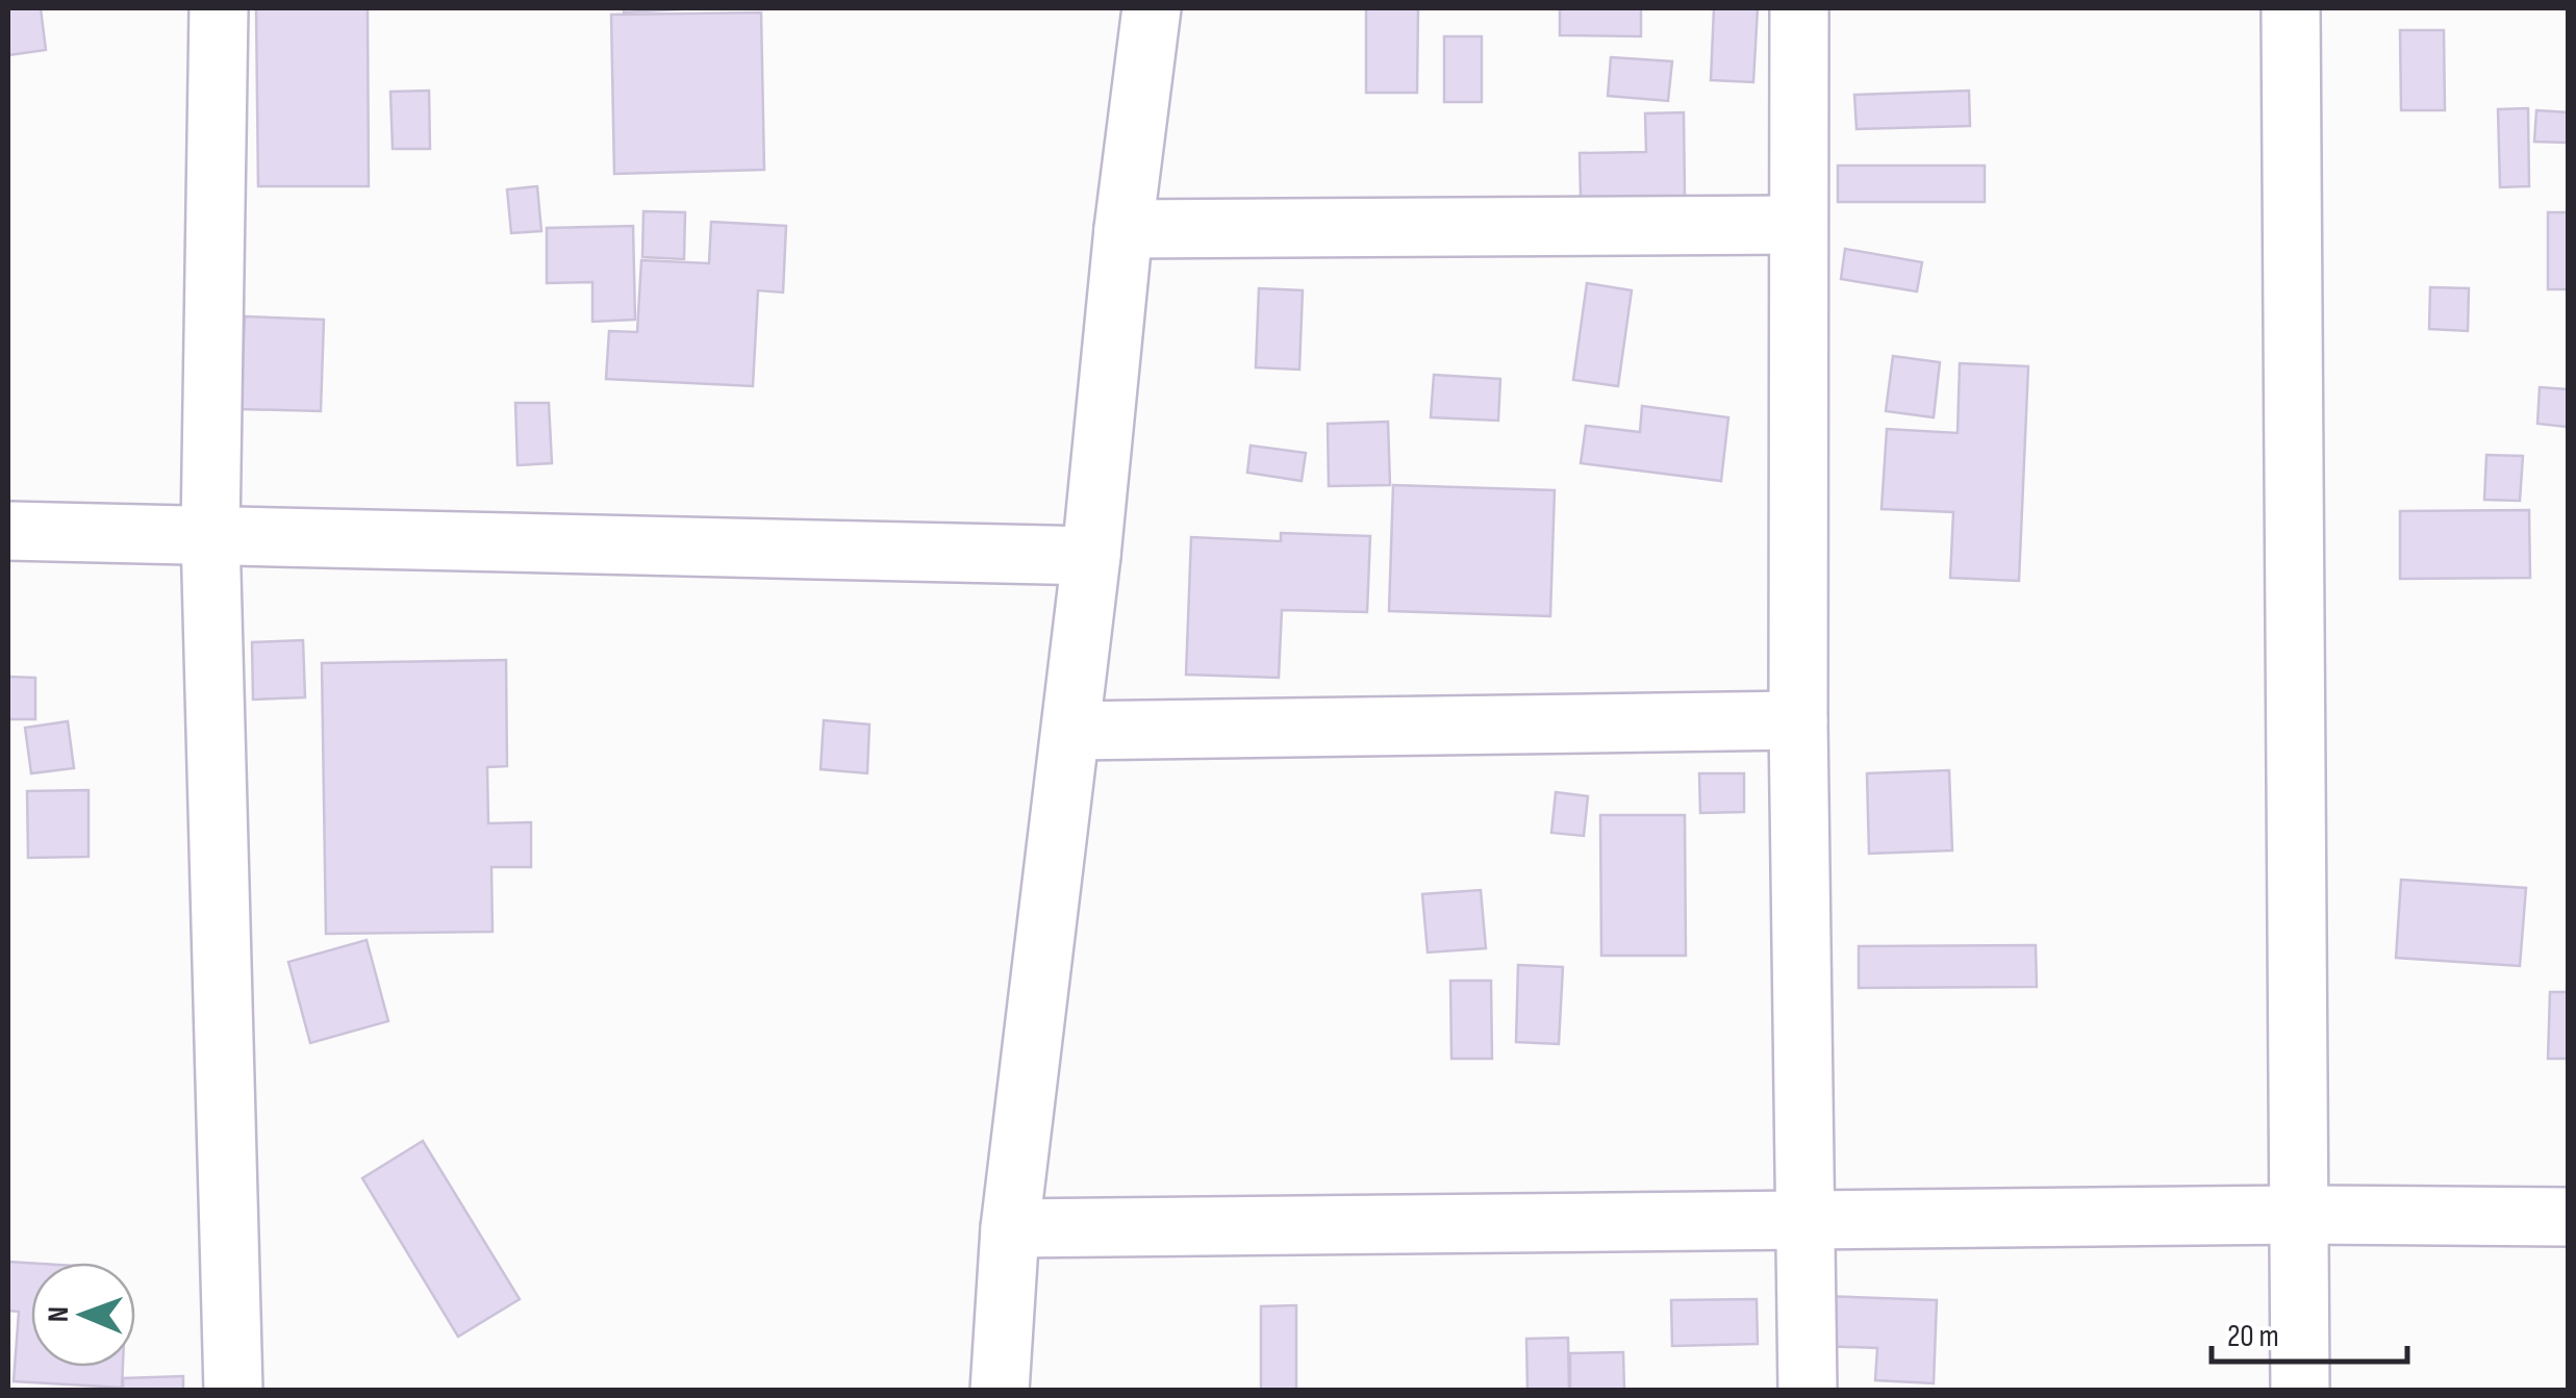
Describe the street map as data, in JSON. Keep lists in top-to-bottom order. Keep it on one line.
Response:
{"scale_bar":"20 m","north":"left"}
